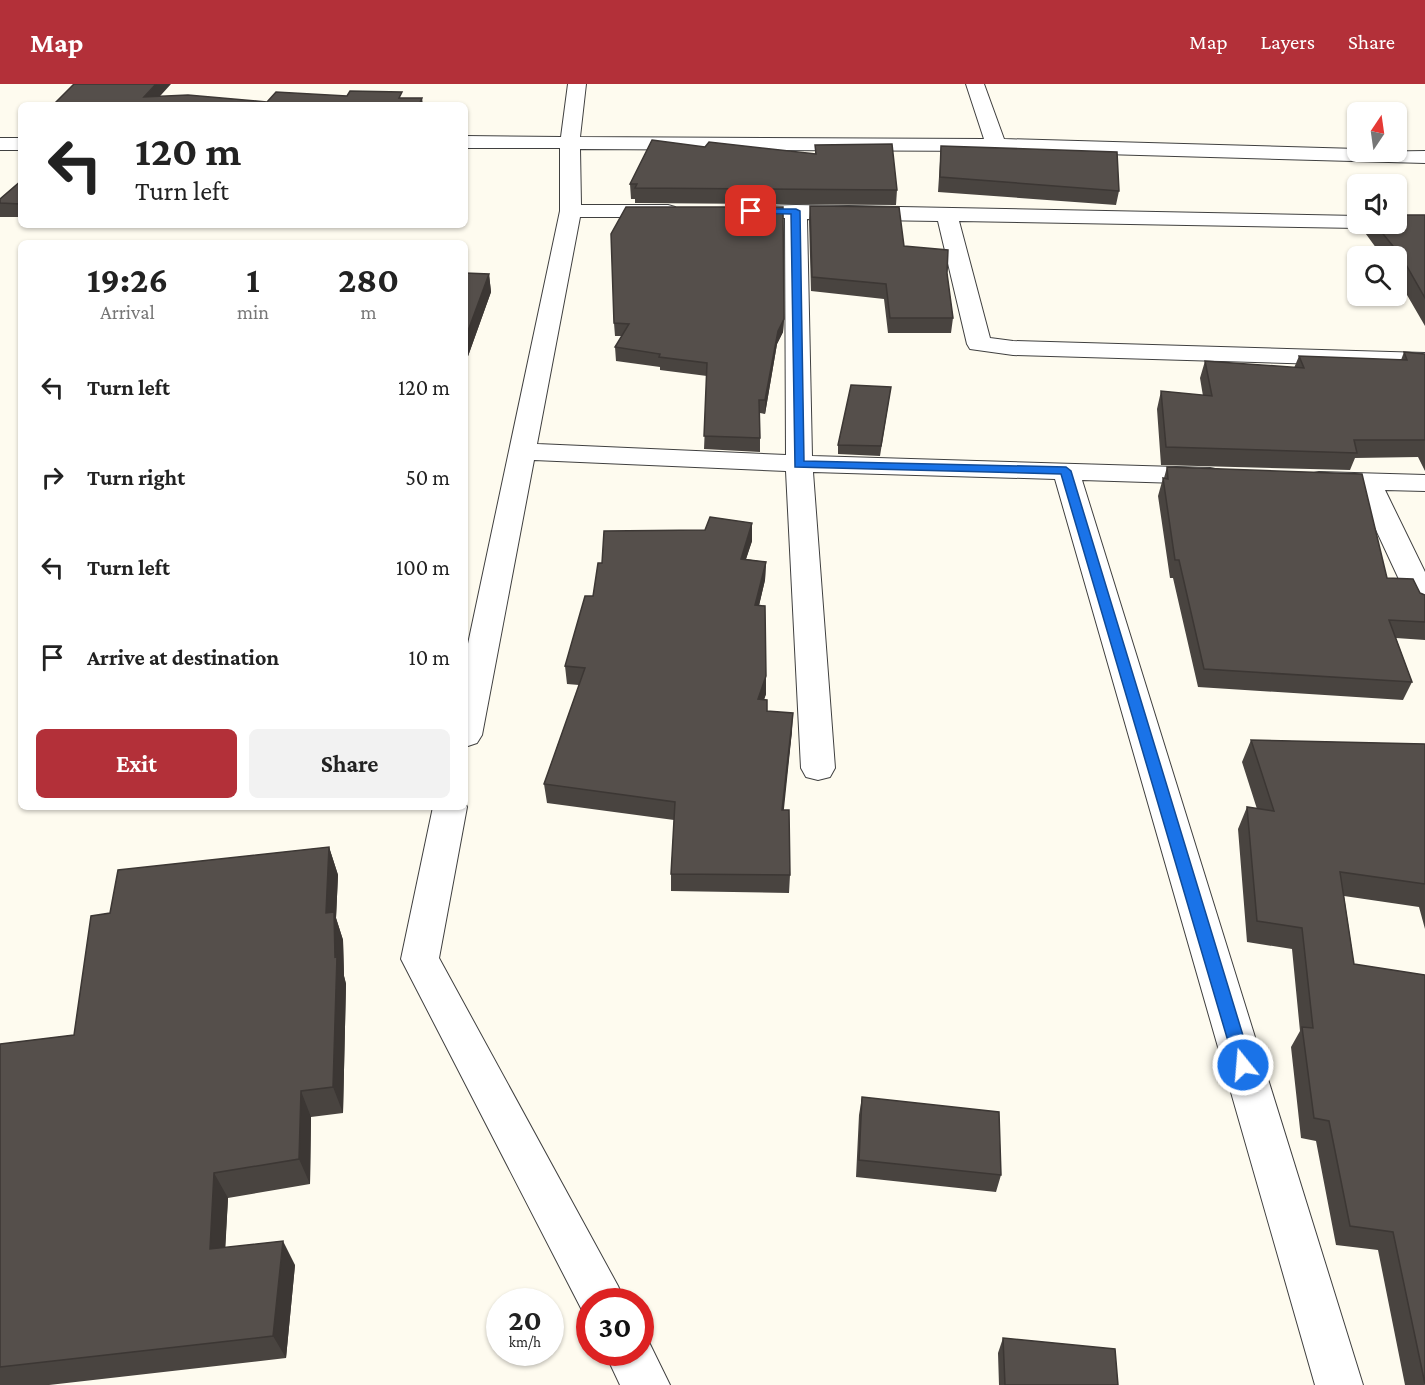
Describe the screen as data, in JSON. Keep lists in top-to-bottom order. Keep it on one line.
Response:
{"north":"top","page":{"header":"Map","nav":["Map","Layers","Share"],"turn":["120 m","Turn left"],"eta":["19:26","Arrival","1","min","280","m"],"list":[{"name":"Turn left","value":"120 m"},{"name":"Turn right","value":"50 m"},{"name":"Turn left","value":"100 m"},{"name":"Arrive at destination","value":"10 m"}],"buttons":["Exit","Share"],"speed":"20 km/h","limit":"30"}}
